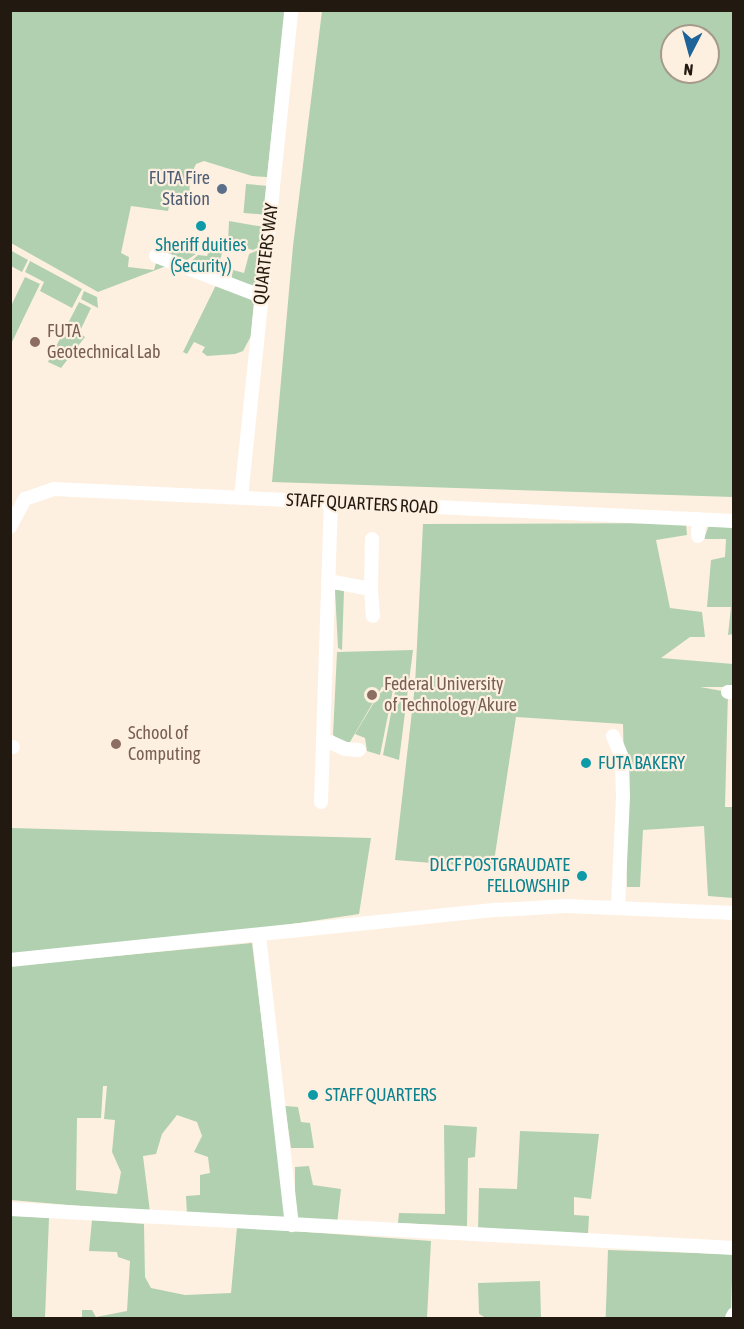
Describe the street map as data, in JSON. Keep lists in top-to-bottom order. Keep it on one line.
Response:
{"streets":{"street":["QUARTERS WAY","STAFF QUARTERS ROAD"]},"crossings":[["QUARTERS WAY","STAFF QUARTERS ROAD"]],"places":["FUTA Fire Station","Sheriff duities (Security)","FUTA Geotechnical Lab","Federal University of Technology Akure","School of Computing","FUTA BAKERY","DLCF POSTGRAUDATE FELLOWSHIP","STAFF QUARTERS"],"north":"bottom"}
